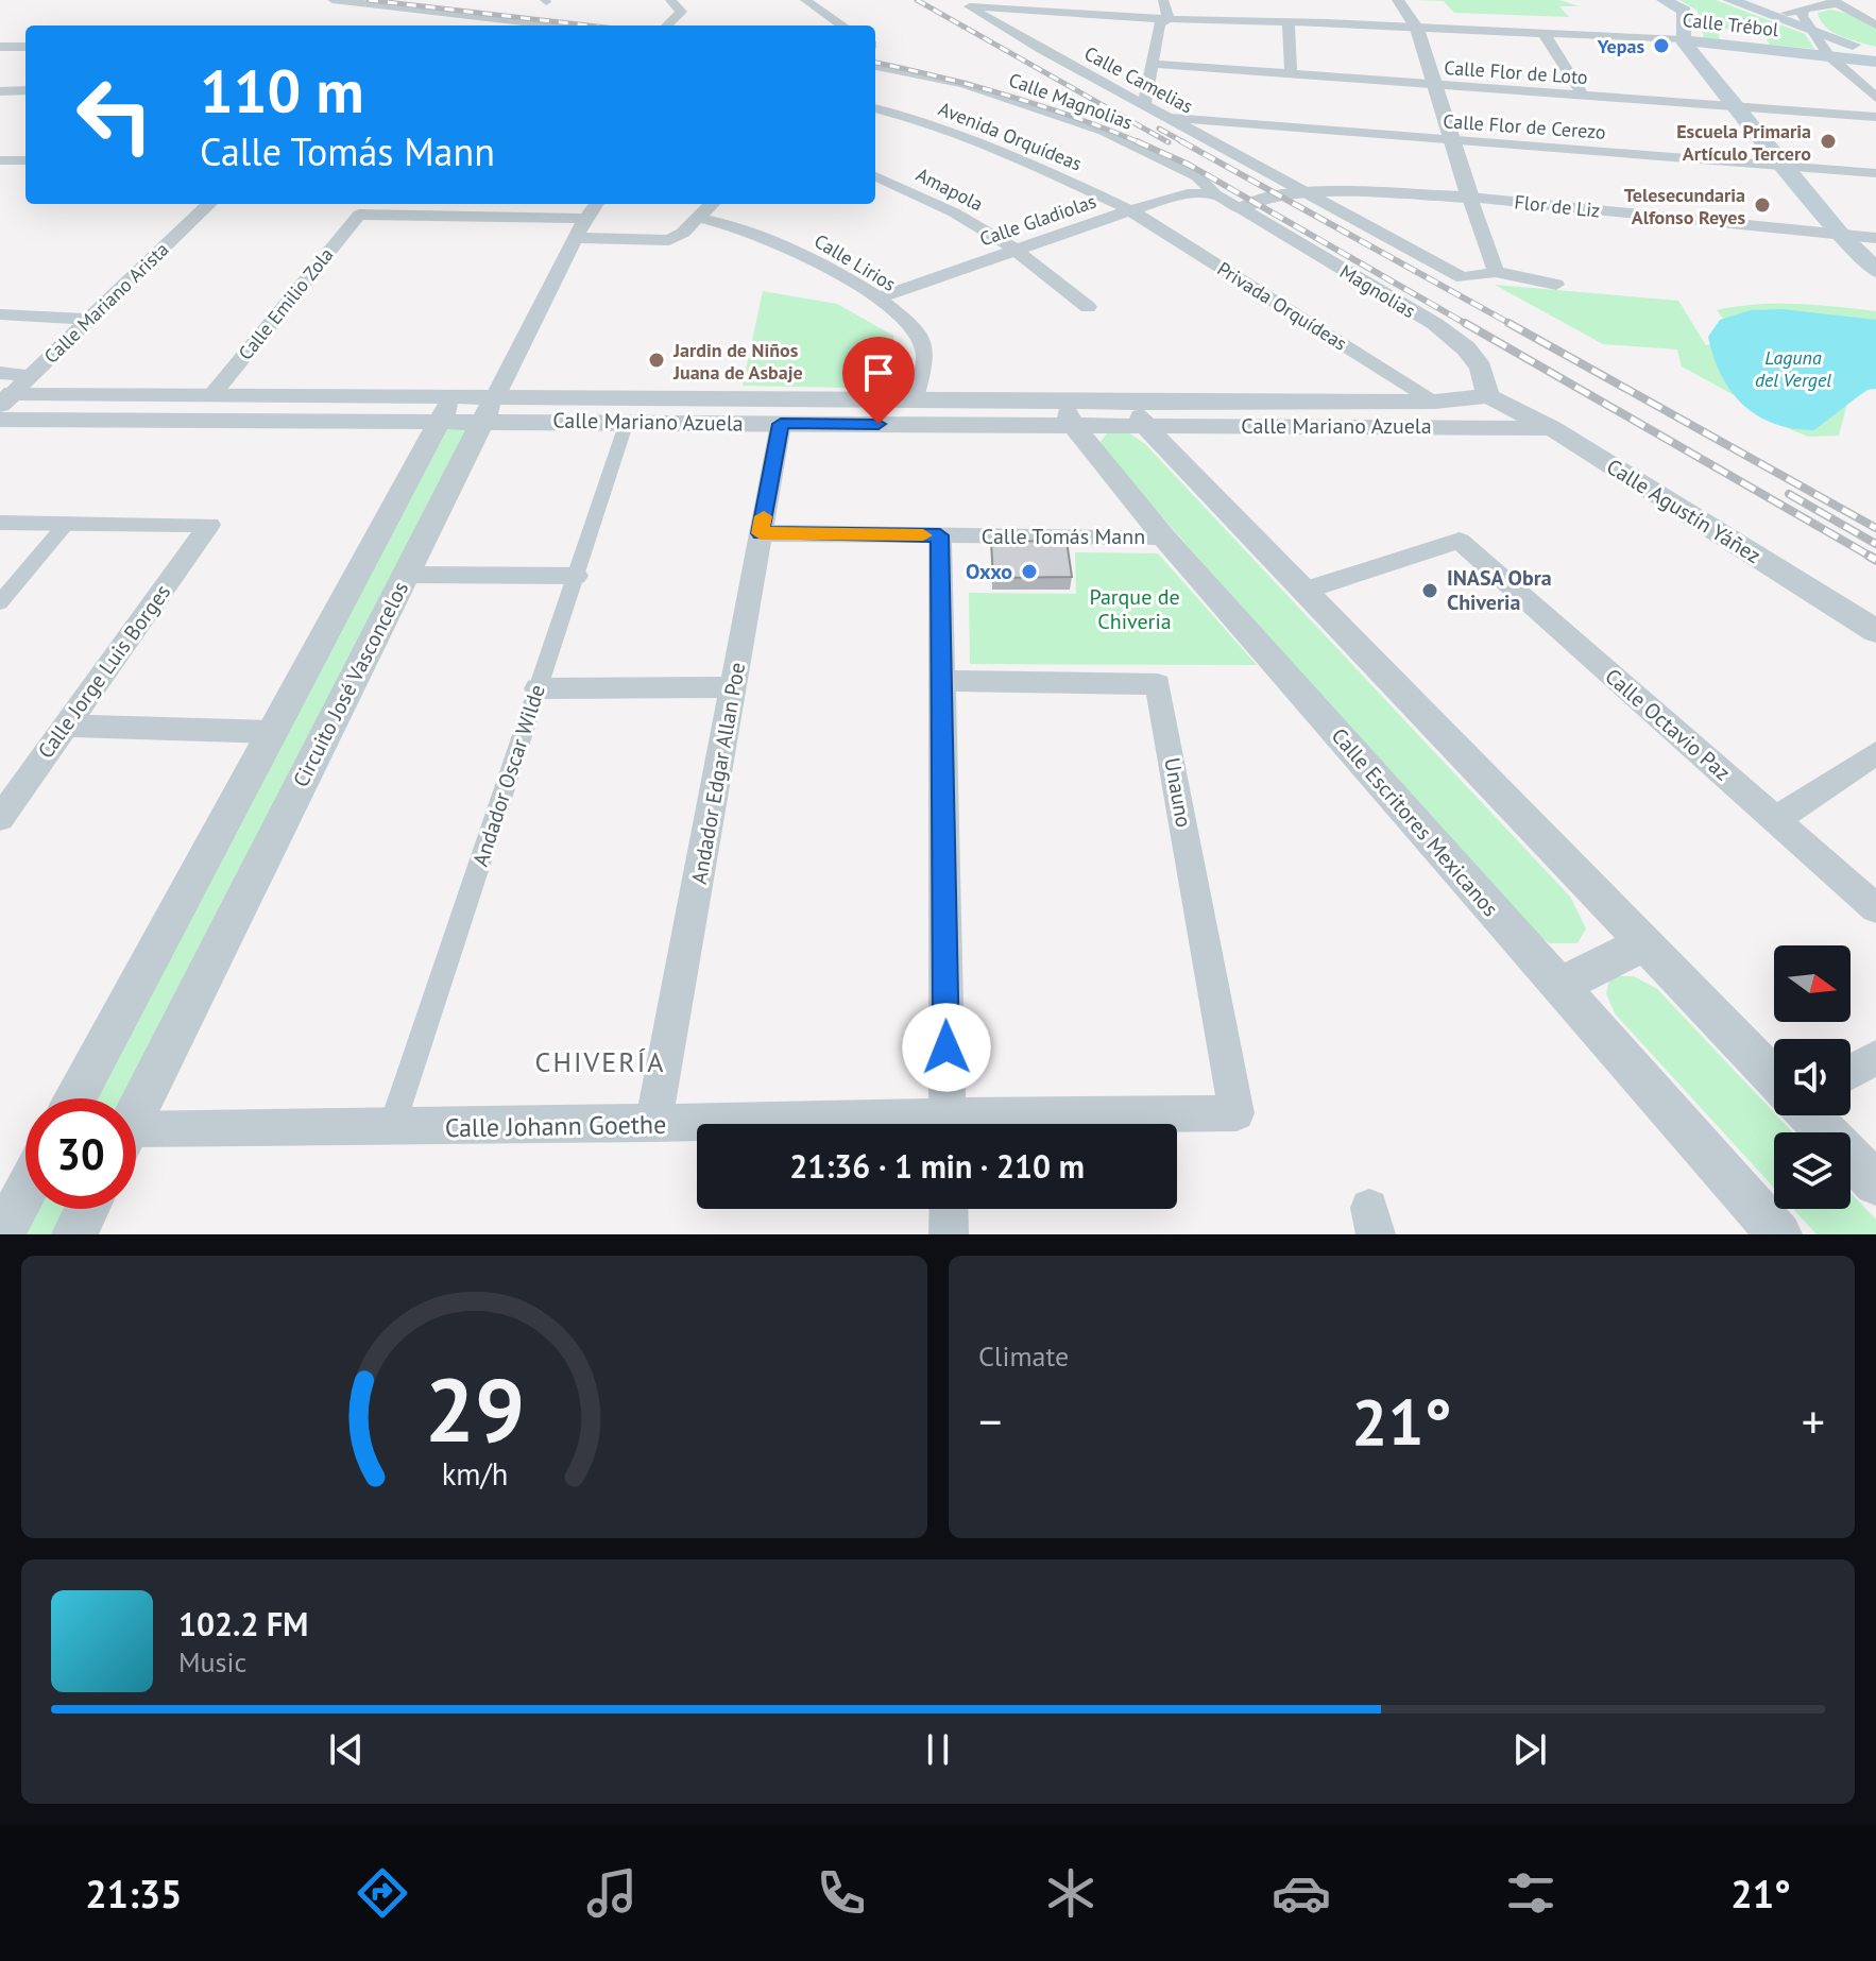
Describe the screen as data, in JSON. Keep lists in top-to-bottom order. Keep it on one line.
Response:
{"streets":{"main road":["Calle Trébol"],"street":["Calle Flor de Loto","Calle Camelias","Calle Magnolias","Calle Flor de Cerezo","Avenida Orquídeas","Amapola","Flor de Liz","Calle Gladiolas","Calle Lirios","Magnolias","Calle Mariano Arista","Calle Emilio Zola","Privada Orquídeas","Calle Mariano Azuela","Calle Agustín Yáñez","Calle Tomás Mann","Calle Jorge Luis Borges","Circuito José Vasconcelos","Calle Octavio Paz","Andador Edgar Allan Poe","Andador Oscar Wilde","Unauno","Calle Escritores Mexicanos","Calle Johann Goethe"]},"crossings":[["Calle Trébol","Calle Camelias"],["Calle Camelias","Calle Flor de Cerezo"],["Calle Camelias","Flor de Liz"],["Calle Magnolias","Flor de Liz"],["Calle Magnolias","Calle Gladiolas"],["Calle Magnolias","Magnolias"],["Avenida Orquídeas","Calle Gladiolas"],["Avenida Orquídeas","Privada Orquídeas"],["Amapola","Calle Gladiolas"],["Flor de Liz","Magnolias"],["Calle Gladiolas","Calle Lirios"],["Calle Gladiolas","Privada Orquídeas"],["Calle Lirios","Calle Mariano Azuela"],["Magnolias","Calle Mariano Azuela"],["Magnolias","Calle Agustín Yáñez"],["Calle Mariano Arista","Calle Mariano Azuela"],["Calle Emilio Zola","Calle Mariano Azuela"],["Privada Orquídeas","Calle Mariano Azuela"],["Calle Mariano Azuela","Calle Agustín Yáñez"],["Calle Mariano Azuela","Circuito José Vasconcelos"],["Calle Mariano Azuela","Andador Edgar Allan Poe"],["Calle Mariano Azuela","Andador Oscar Wilde"],["Calle Mariano Azuela","Calle Escritores Mexicanos"],["Calle Tomás Mann","Andador Edgar Allan Poe"],["Calle Tomás Mann","Calle Escritores Mexicanos"],["Andador Edgar Allan Poe","Calle Johann Goethe"],["Andador Oscar Wilde","Calle Johann Goethe"],["Unauno","Calle Johann Goethe"]],"districts":["CHIVERÍA"],"water":["Laguna del Vergel"],"parks":["Parque de Chiveria"],"places":["Yepas","Escuela Primaria Artículo Tercero","Telesecundaria Alfonso Reyes","Jardin de Niños Juana de Asbaje","Oxxo","INASA Obra Chiveria"],"north":"right","page":{"turn":["110 m","Calle Tomás Mann"],"limit":"30","trip":"21:36 · 1 min · 210 m","tile":"Climate","heat":["−","21°","+"],"song":["102.2 FM","Music"],"tabs":["21:35","21°"],"gauge":["29","km/h"]}}
